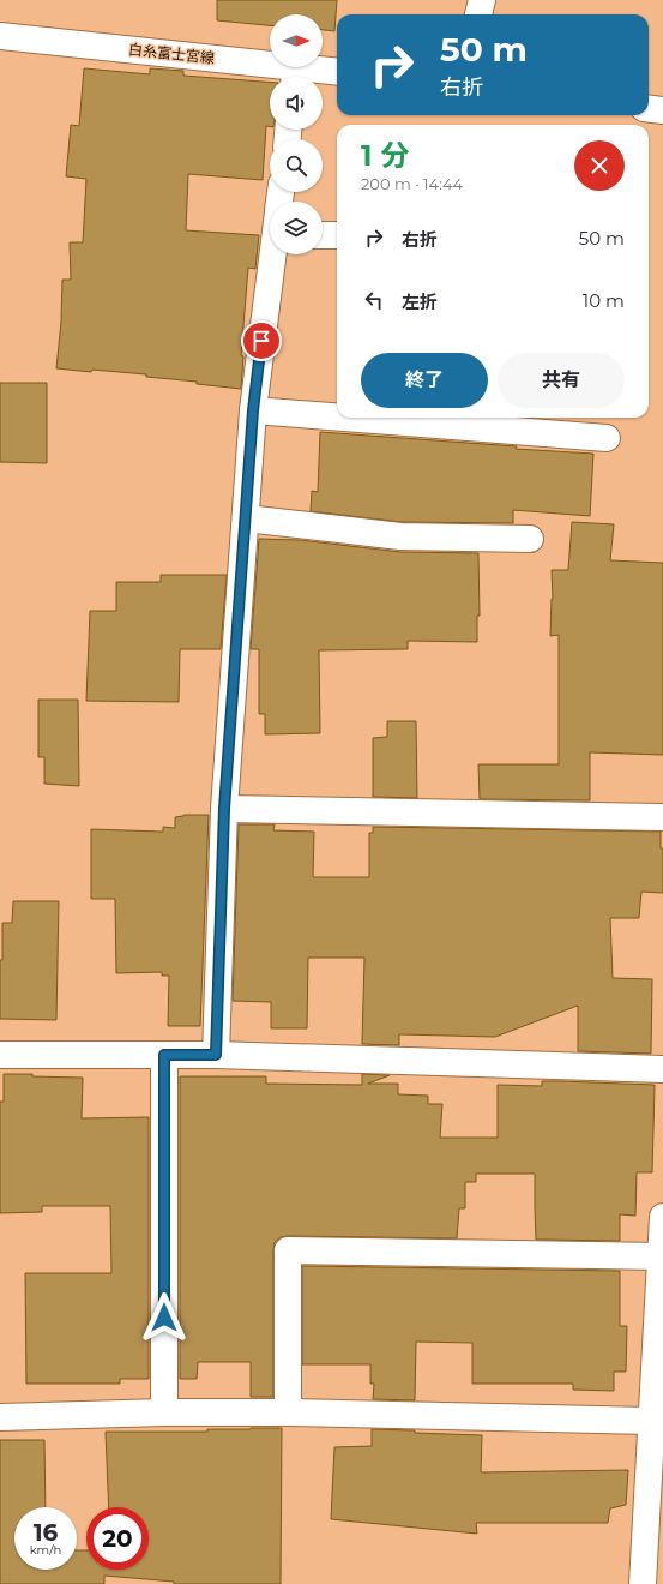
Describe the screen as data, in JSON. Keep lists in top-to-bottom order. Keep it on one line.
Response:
{"streets":{"street":["白糸富士宮線"]},"north":"right","page":{"turn":["50 m","右折"],"heading":["1 分","200 m · 14:44"],"list":[{"name":"右折","value":"50 m"},{"name":"左折","value":"10 m"}],"buttons":["終了","共有"],"speed":"16 km/h","limit":"20"}}
